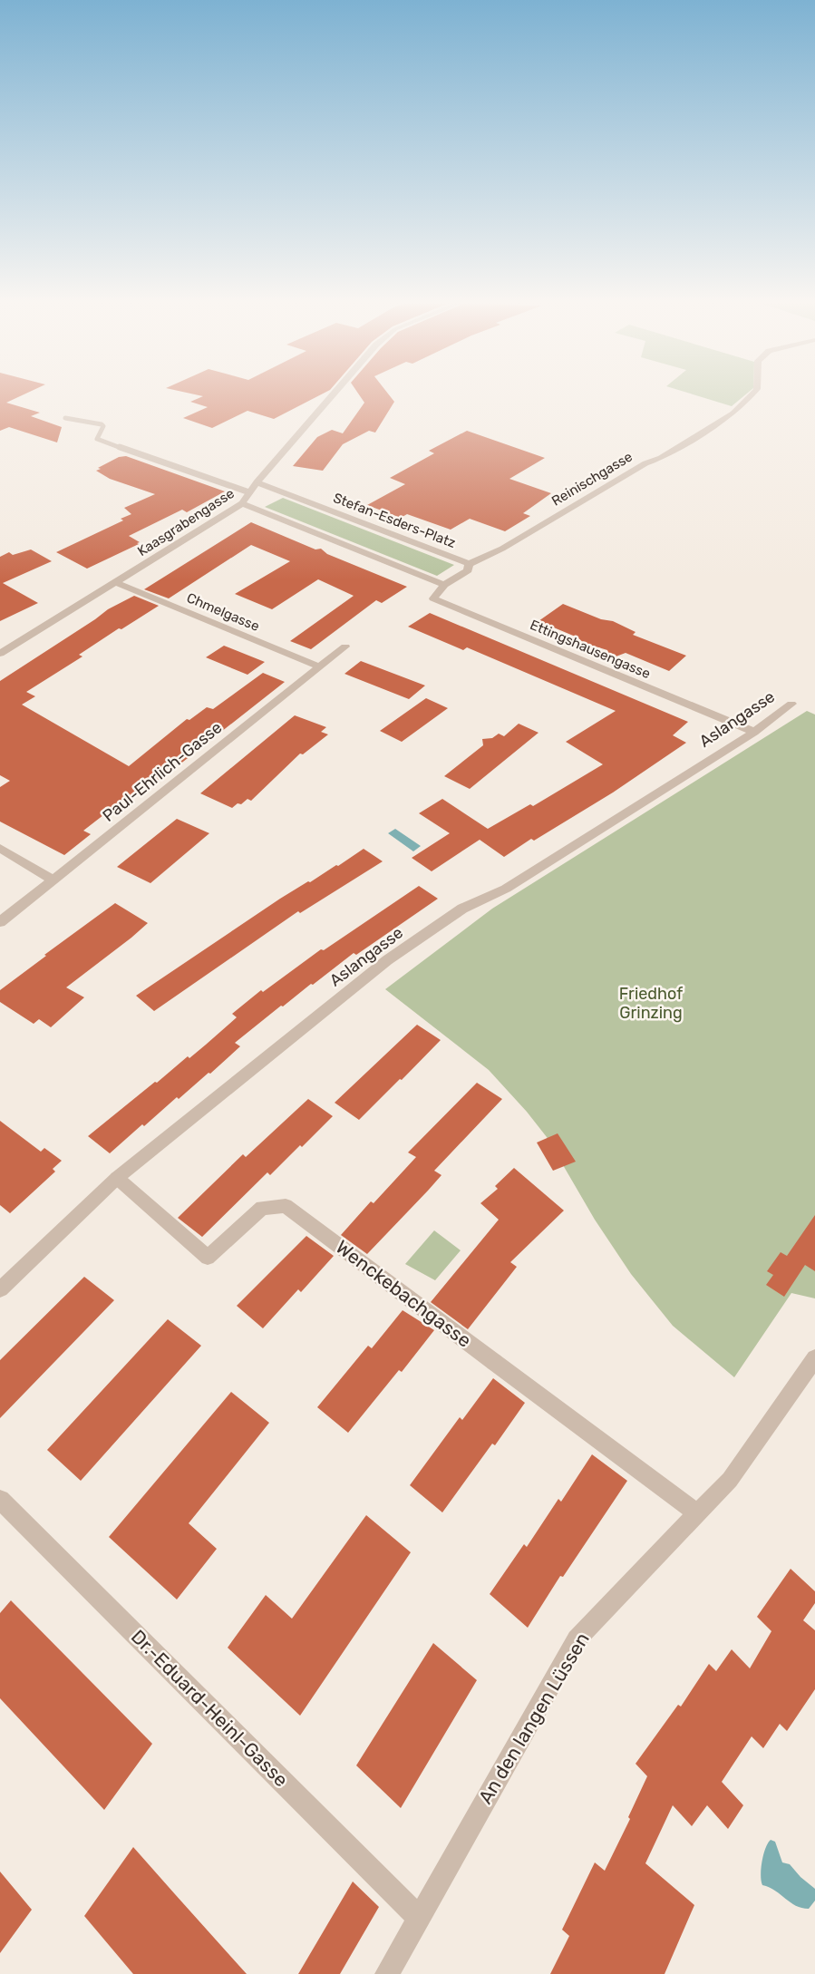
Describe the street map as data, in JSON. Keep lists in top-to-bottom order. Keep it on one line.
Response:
{"streets":{"street":["Reinischgasse","Stefan-Esders-Platz","Kaasgrabengasse","Chmelgasse","Ettingshausengasse","Aslangasse","Paul-Ehrlich-Gasse","Wenckebachgasse","Dr.-Eduard-Heinl-Gasse","An den langen Lüssen"]},"crossings":[["Reinischgasse","Stefan-Esders-Platz"],["Stefan-Esders-Platz","Kaasgrabengasse"],["Stefan-Esders-Platz","Ettingshausengasse"],["Kaasgrabengasse","Chmelgasse"],["Chmelgasse","Paul-Ehrlich-Gasse"],["Ettingshausengasse","Aslangasse"],["Aslangasse","Wenckebachgasse"],["Wenckebachgasse","An den langen Lüssen"],["Dr.-Eduard-Heinl-Gasse","An den langen Lüssen"]],"parks":["Friedhof Grinzing"]}
